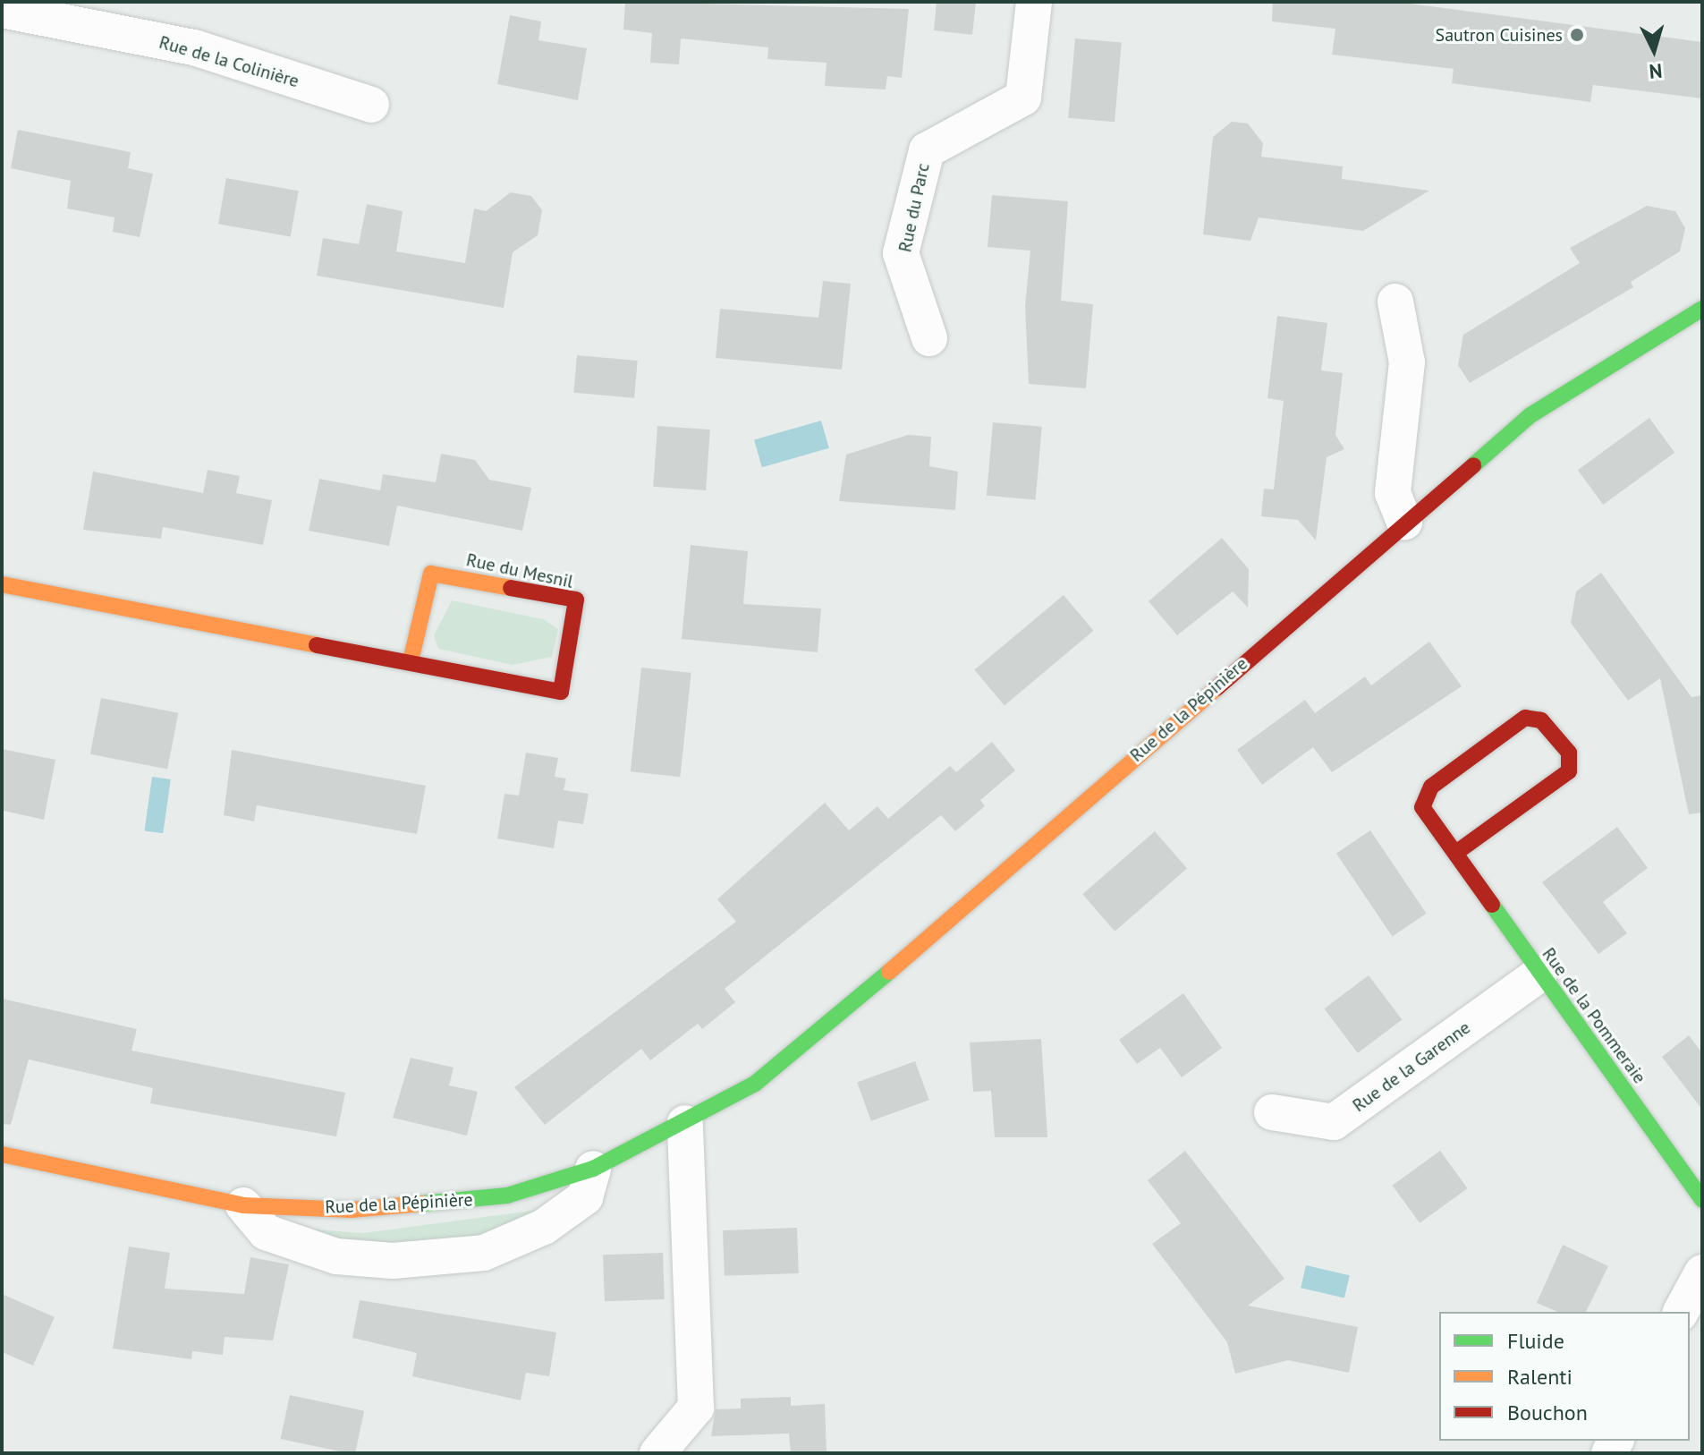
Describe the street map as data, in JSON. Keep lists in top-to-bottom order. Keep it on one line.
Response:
{"streets":{"street":["Rue de la Colinière","Rue du Parc","Rue du Mesnil","Rue de la Pépinière","Rue de la Pommeraie","Rue de la Garenne"]},"crossings":[["Rue de la Pommeraie","Rue de la Garenne"]],"places":["Sautron Cuisines"],"legend":["Fluide","Ralenti","Bouchon"],"north":"bottom"}
